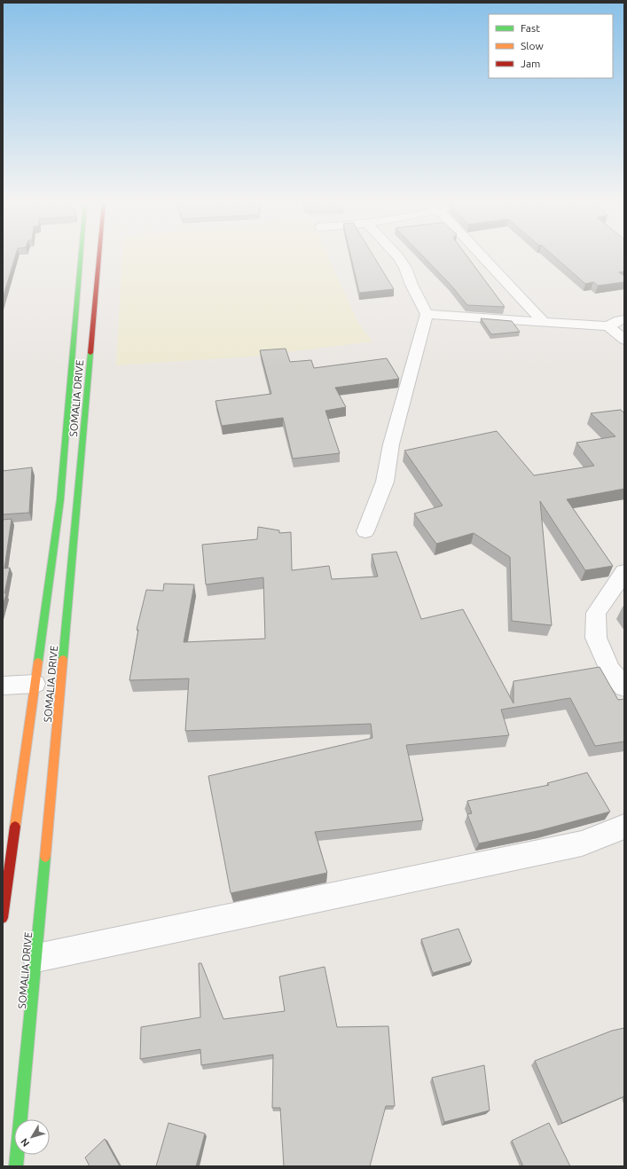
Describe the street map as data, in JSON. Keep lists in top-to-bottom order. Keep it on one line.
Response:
{"streets":{"main road":["SOMALIA DRIVE"]},"legend":["Fast","Slow","Jam"],"north":"bottom left"}
